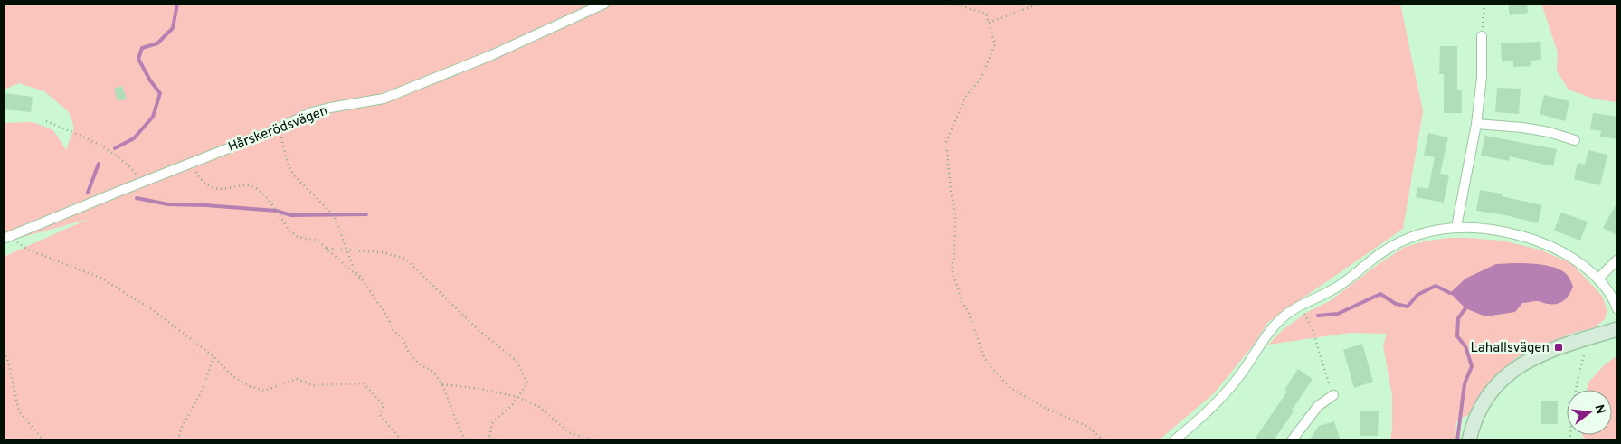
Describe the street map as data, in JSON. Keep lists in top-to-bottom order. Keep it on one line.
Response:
{"streets":{"street":["Hårskerödsvägen"]},"places":{"transit":["Lahallsvägen"]},"north":"right"}
